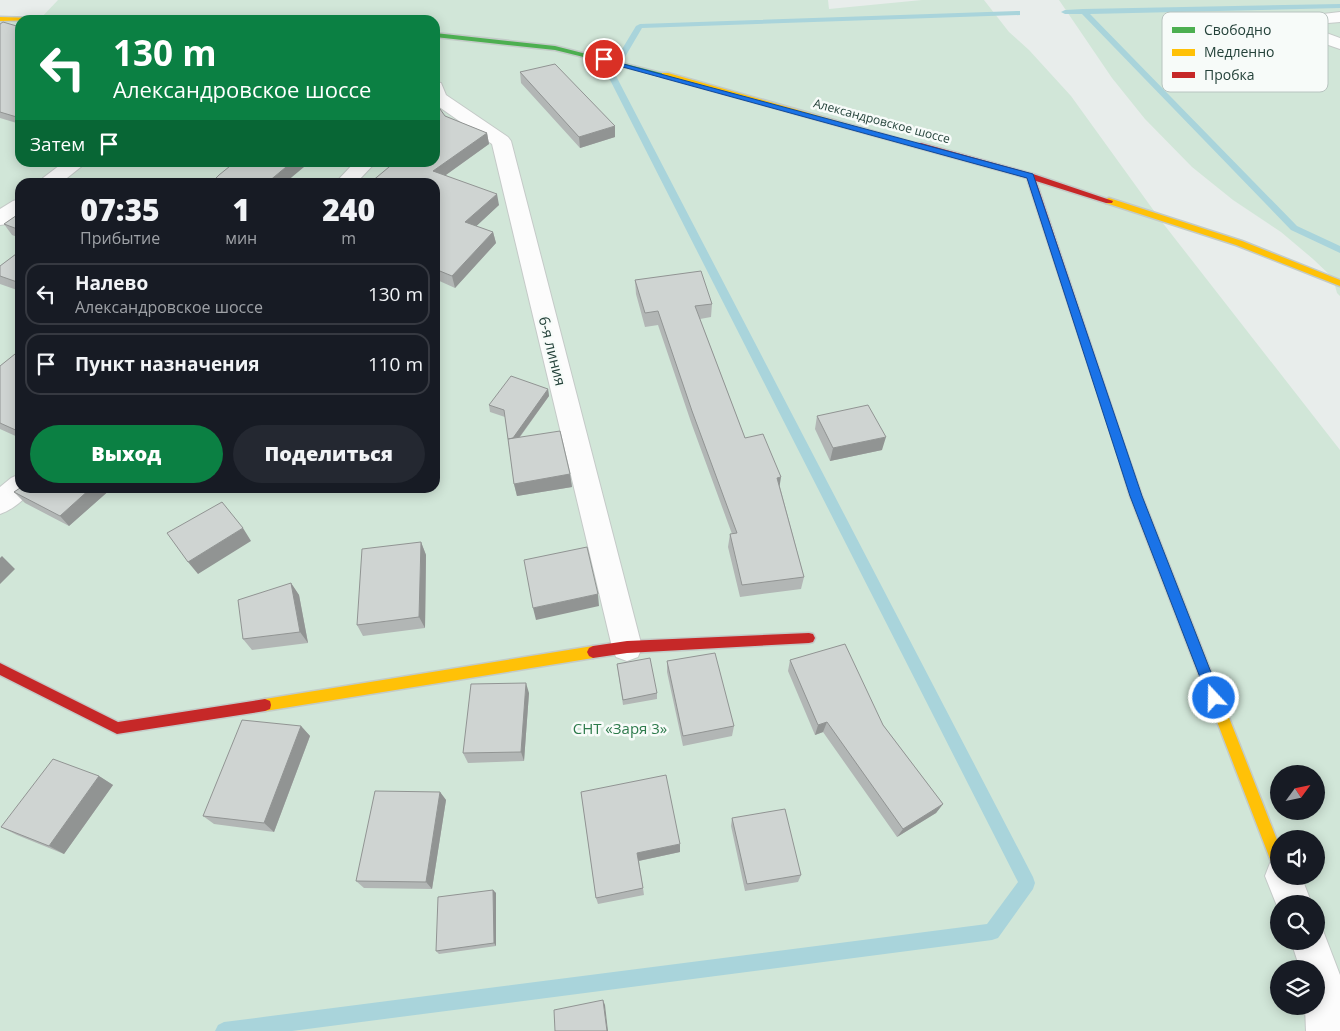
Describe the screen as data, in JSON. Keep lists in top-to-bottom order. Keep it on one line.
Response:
{"streets":{"street":["Александровское шоссе","6-я линия"]},"parks":["СНТ «Заря 3»"],"legend":["Свободно","Медленно","Пробка"],"north":"top right","page":{"turn":["130 m","Александровское шоссе"],"then":"Затем","eta":["07:35","Прибытие","1","мин","240","m"],"list":[{"name":"Налево","note":"Александровское шоссе","value":"130 m"},{"name":"Пункт назначения","value":"110 m"}],"buttons":["Выход","Поделиться"]}}
